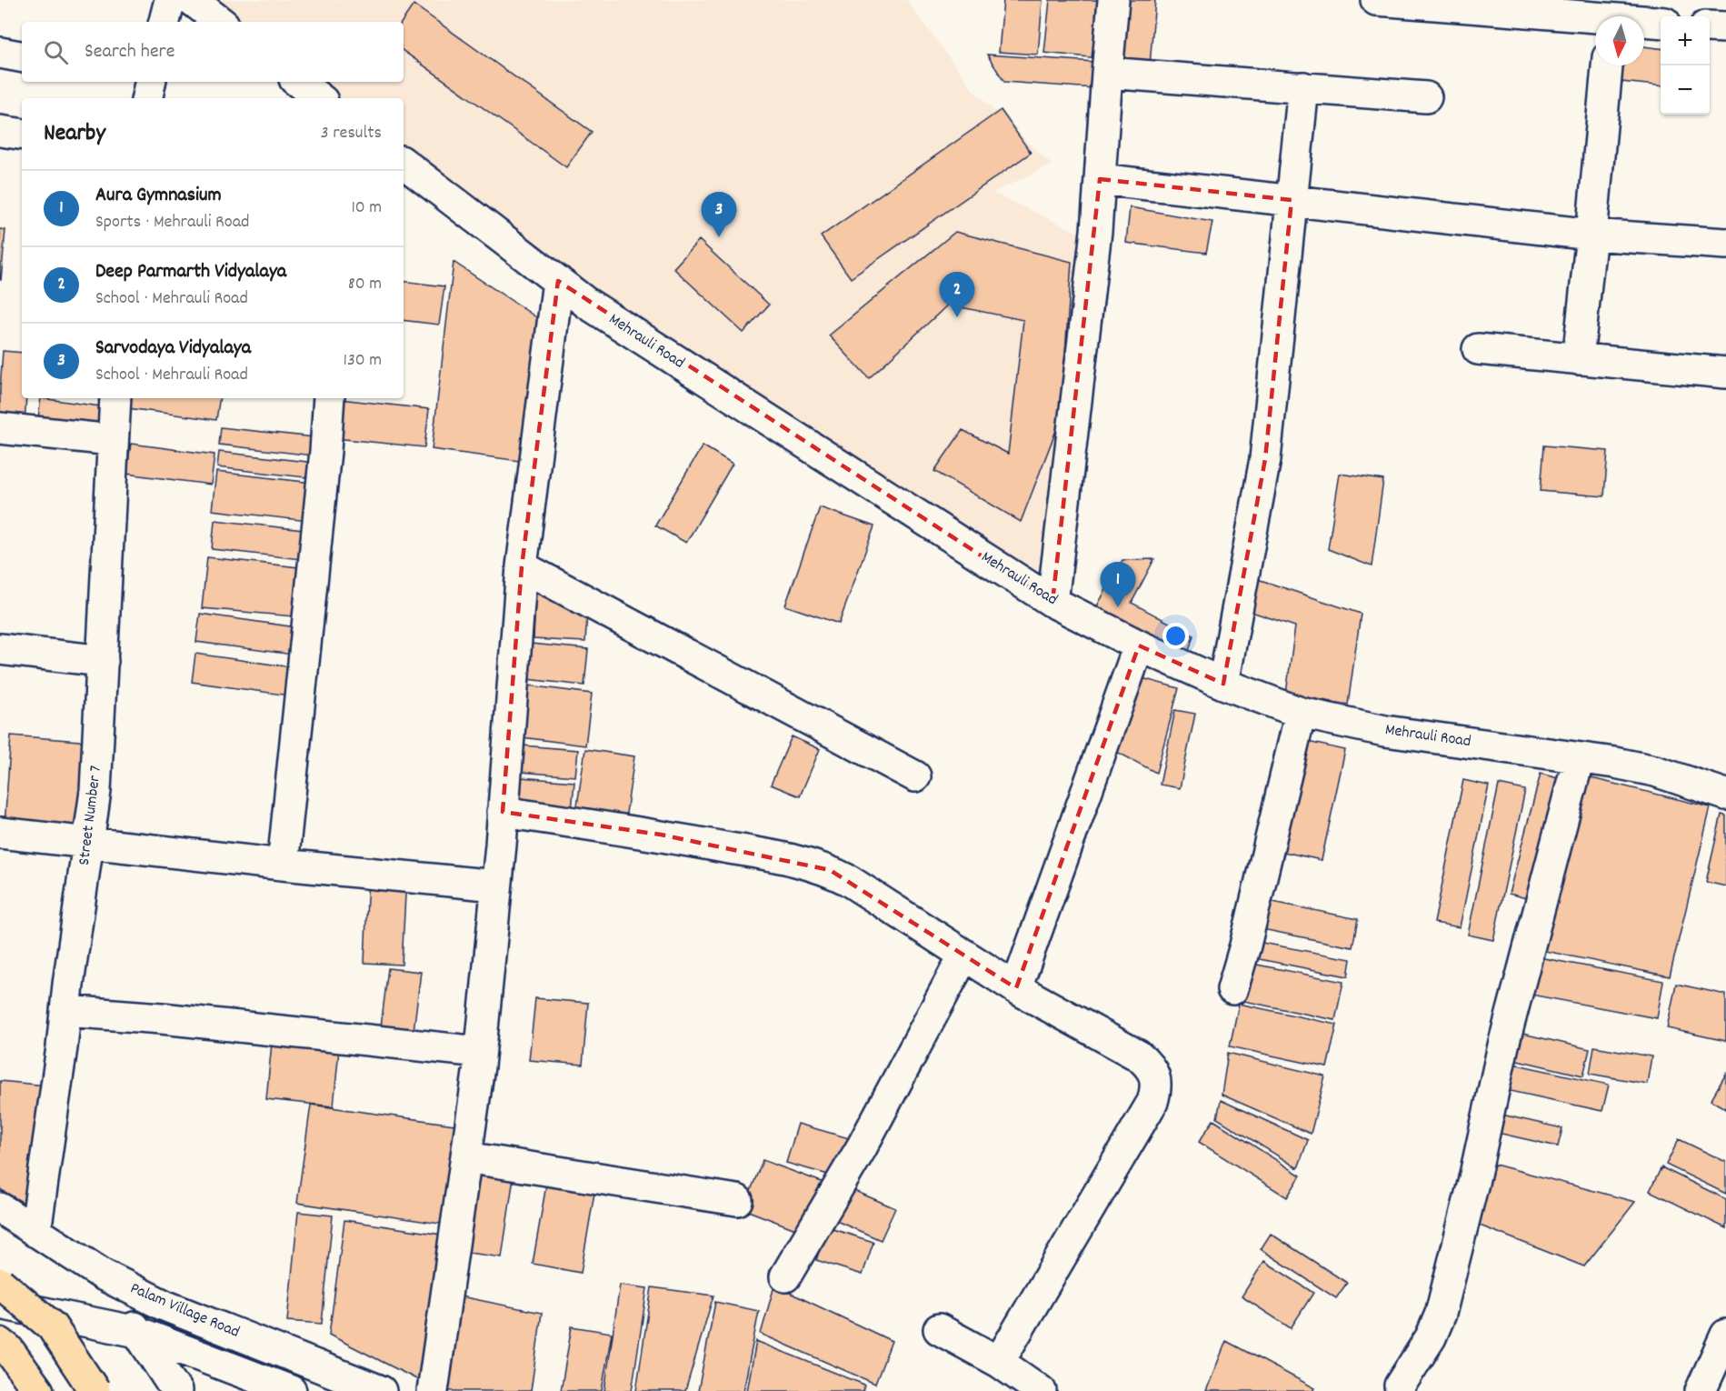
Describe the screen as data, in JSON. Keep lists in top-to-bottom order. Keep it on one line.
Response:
{"streets":{"street":["Mehrauli Road","Street Number 7","Palam Village Road"]},"crossings":[["Street Number 7","Palam Village Road"]],"north":"bottom","page":{"map_buttons":["+","−"],"search":"Search here","heading":["Nearby","3 results"],"list":[{"mark":"1","name":"Aura Gymnasium","note":"Sports · Mehrauli Road","value":"10 m"},{"mark":"2","name":"Deep Parmarth Vidyalaya","note":"School · Mehrauli Road","value":"80 m"},{"mark":"3","name":"Sarvodaya Vidyalaya","note":"School · Mehrauli Road","value":"130 m"}],"pins":["3","2","1"]}}
